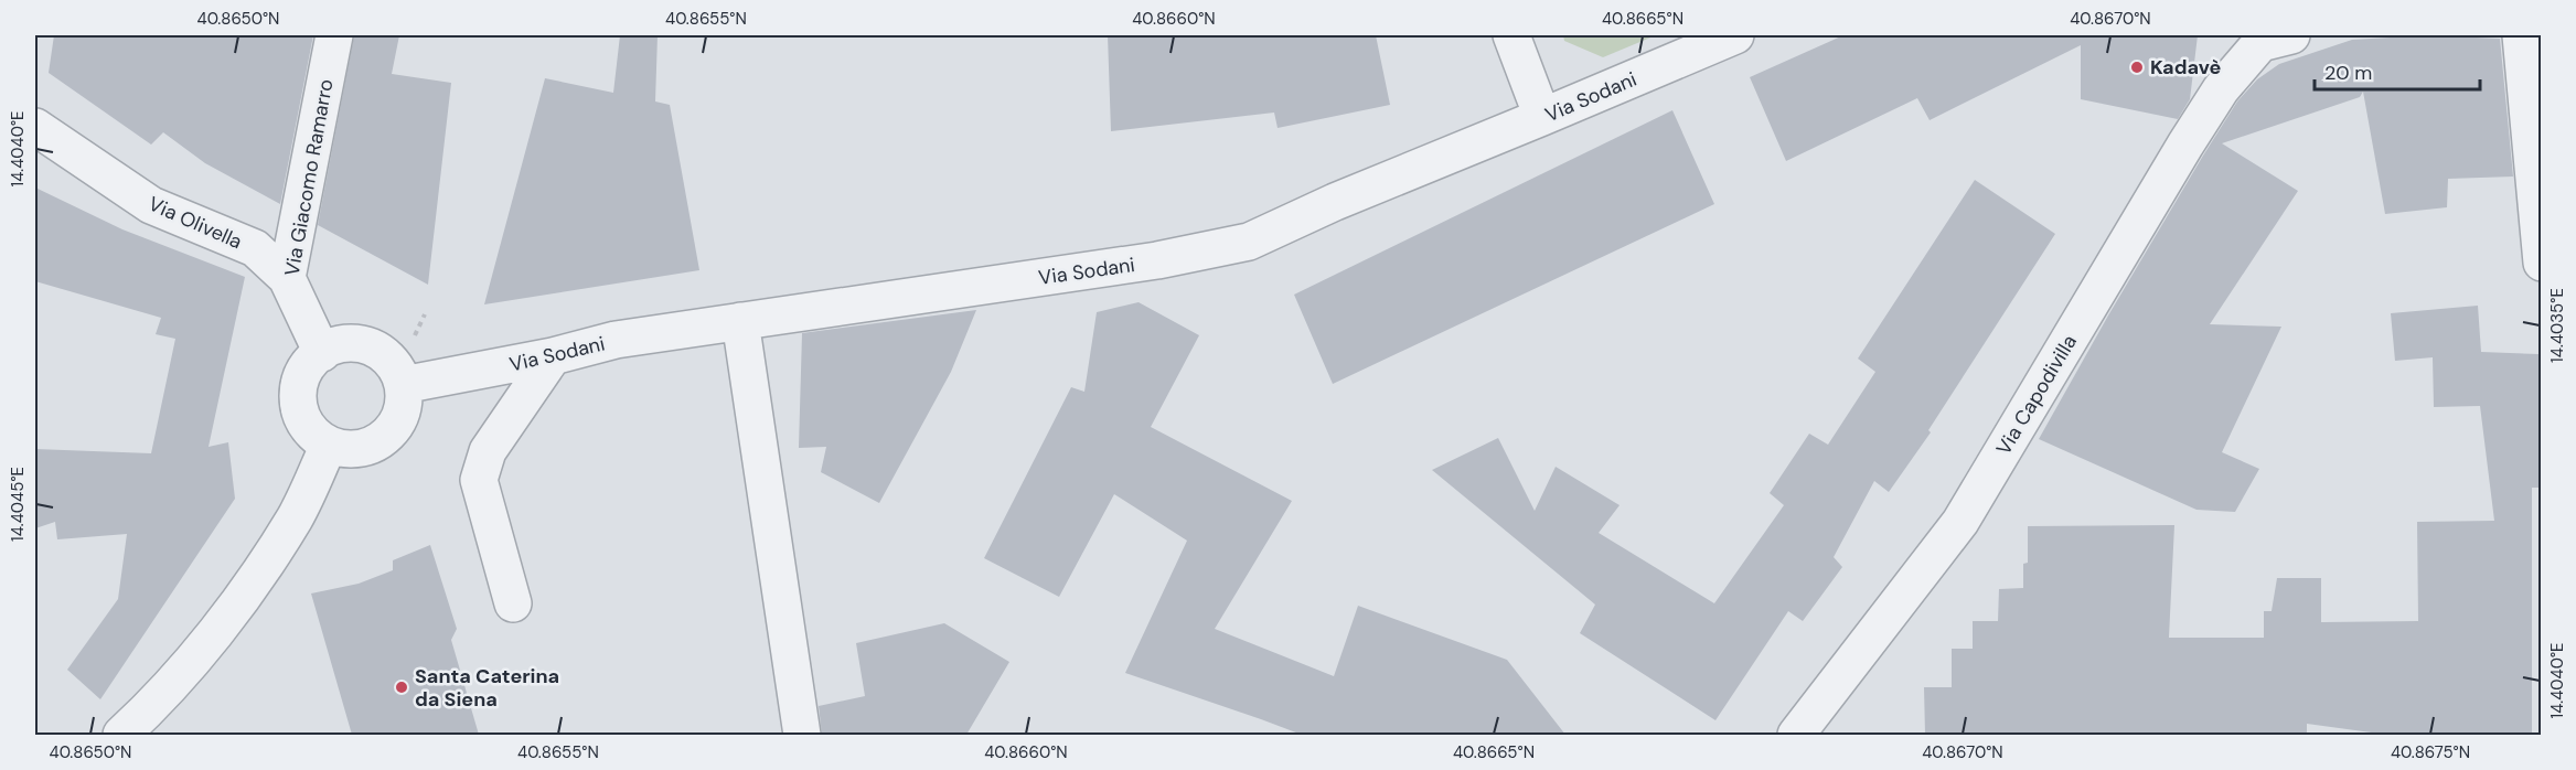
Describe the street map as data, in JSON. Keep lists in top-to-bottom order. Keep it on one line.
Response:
{"streets":{"street":["Via Sodani","Via Giacomo Ramarro","Via Olivella","Via Capodivilla"]},"crossings":[["Via Sodani","Via Giacomo Ramarro"],["Via Giacomo Ramarro","Via Olivella"]],"places":["Kadavè","Santa Caterina da Siena"],"scale_bar":"20 m","coordinates":["40.8650°N","40.8655°N","40.8660°N","40.8665°N","40.8670°N","14.4040°E","14.4035°E","14.4045°E","40.8675°N"]}
